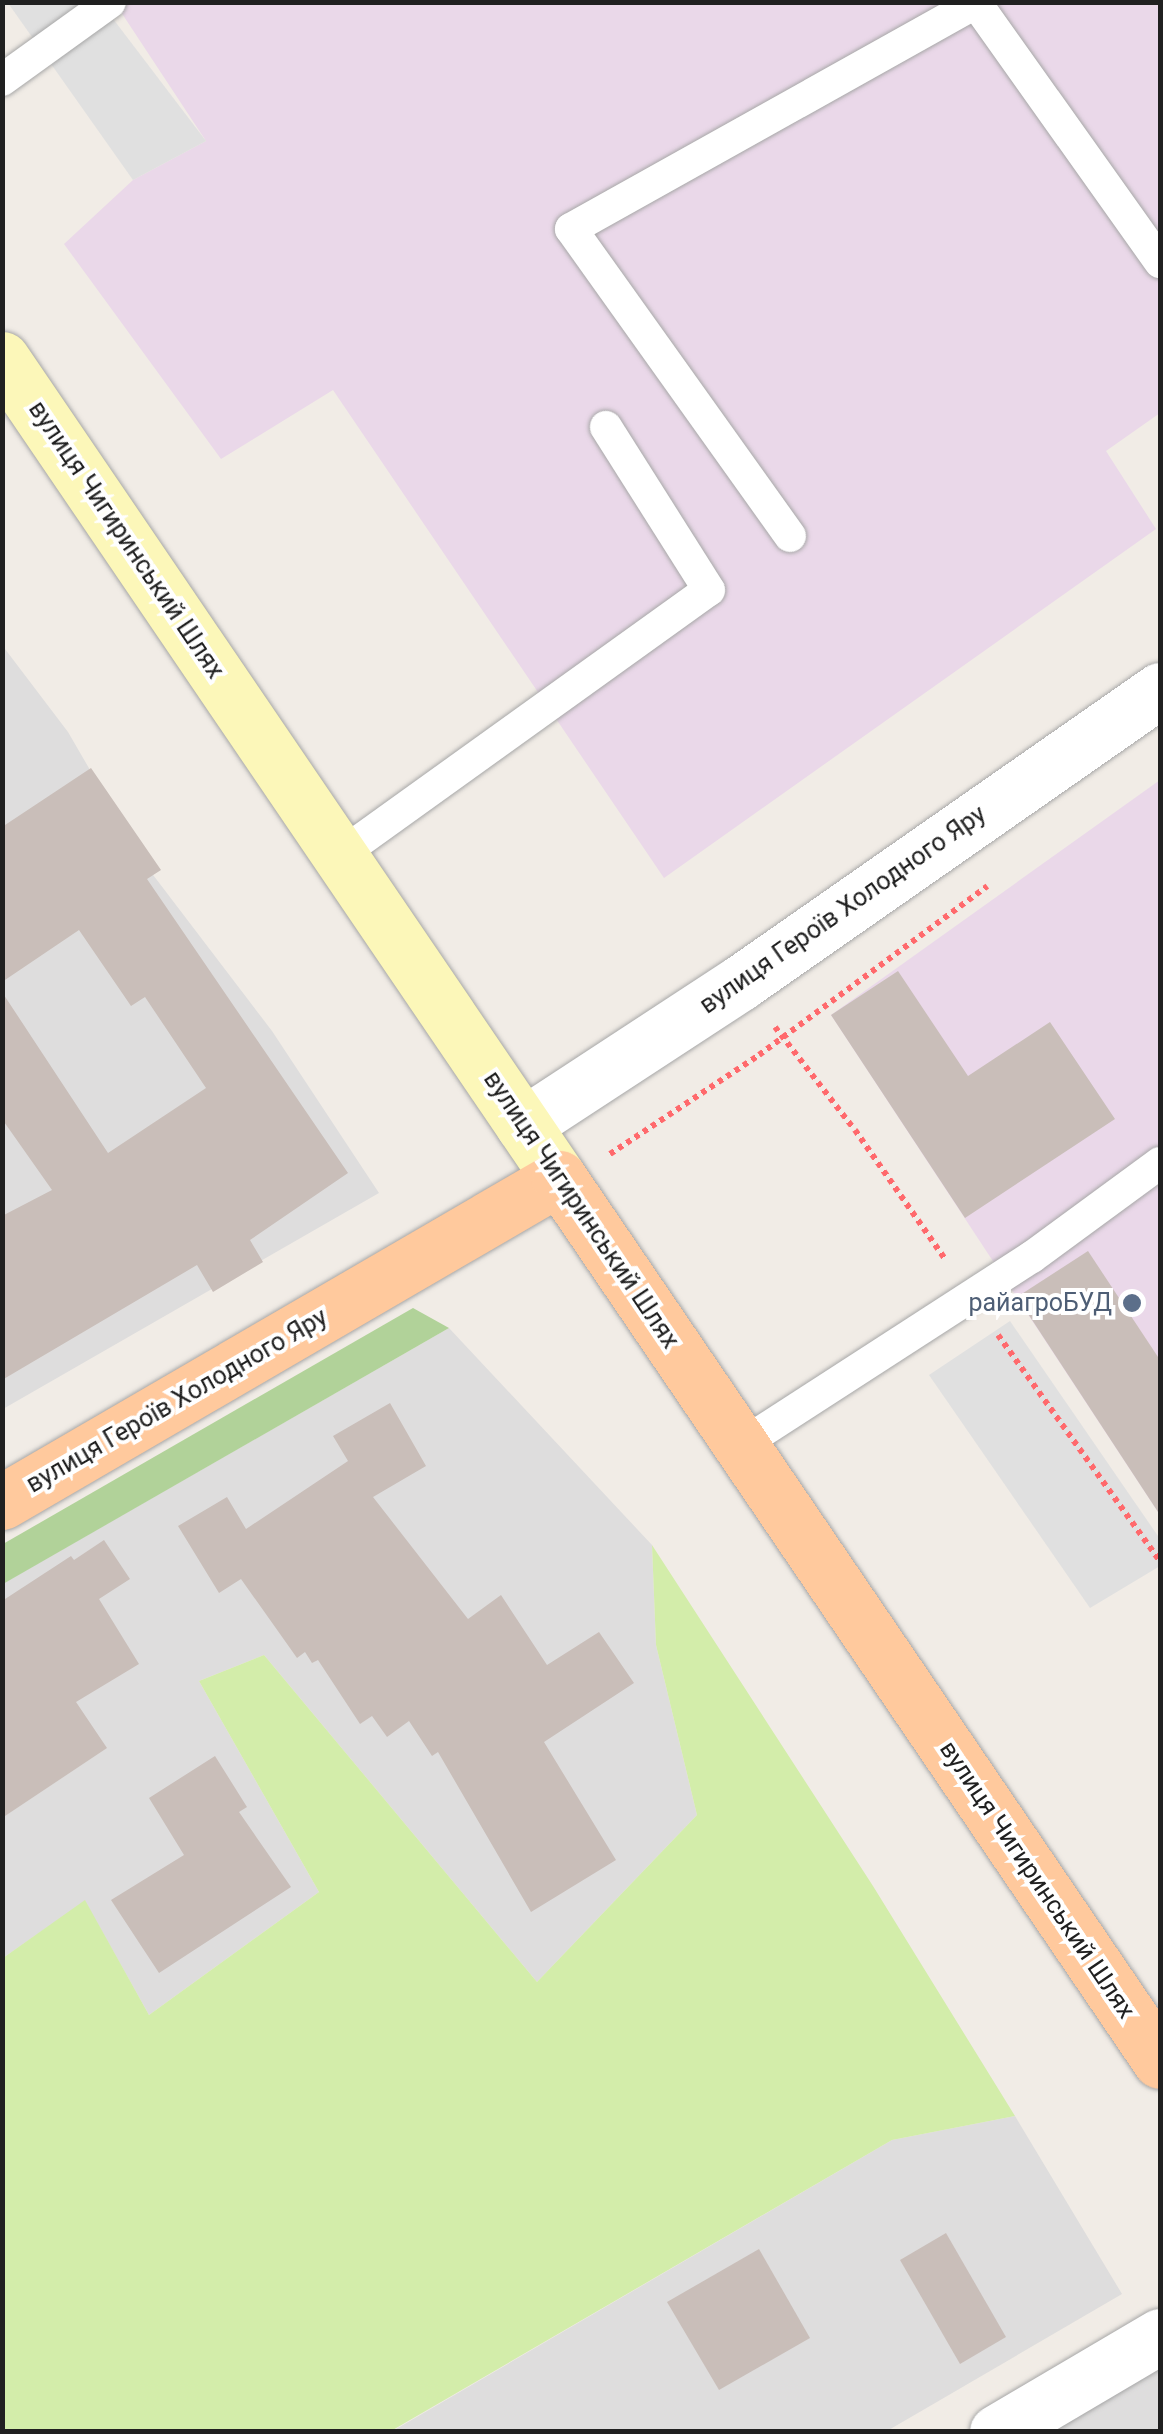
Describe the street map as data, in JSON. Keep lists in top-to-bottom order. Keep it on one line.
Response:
{"streets":{"main road":["вулиця Чигиринський Шлях","вулиця Героїв Холодного Яру"]},"crossings":[["вулиця Чигиринський Шлях","вулиця Героїв Холодного Яру"]],"places":["райагроБУД"]}
